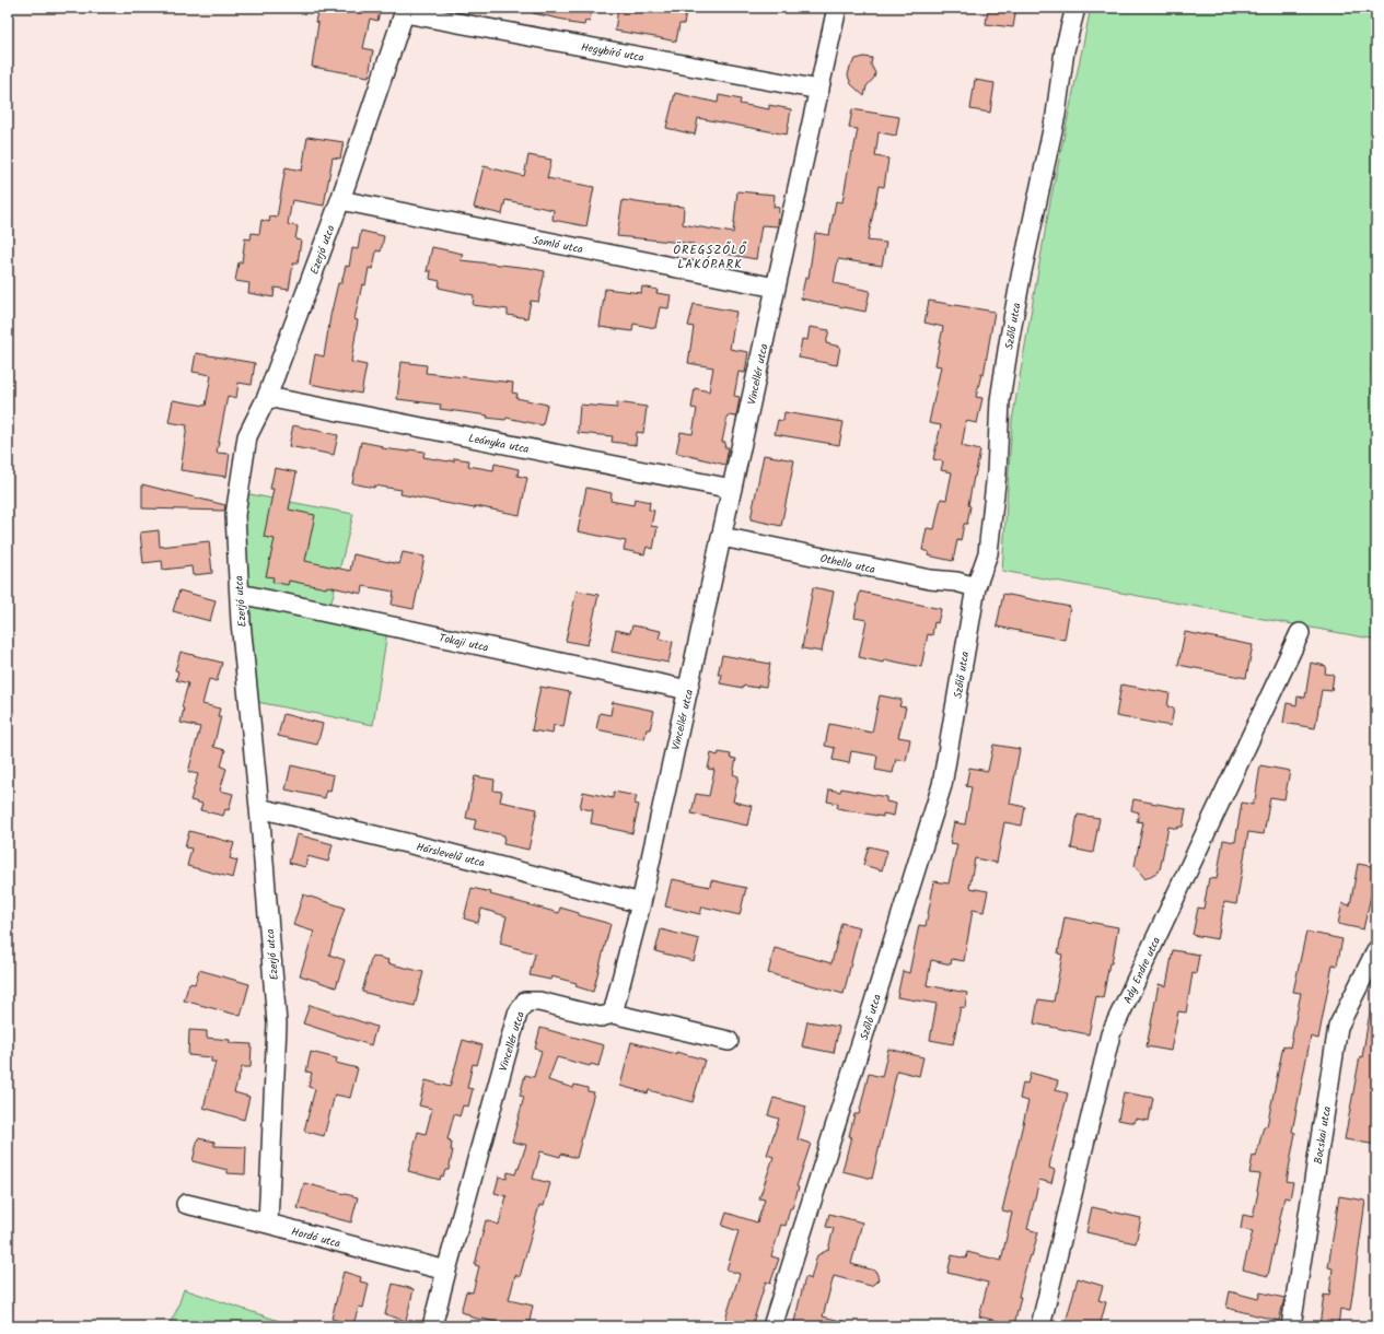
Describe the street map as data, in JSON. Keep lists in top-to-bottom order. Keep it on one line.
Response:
{"streets":{"street":["Hegybíró utca","Somló utca","Ezerjó utca","Szőlő utca","Vincellér utca","Leányka utca","Othello utca","Tokaji utca","Hárslevelű utca","Ady Endre utca","Bocskai utca","Hordó utca"]},"crossings":[["Hegybíró utca","Ezerjó utca"],["Hegybíró utca","Vincellér utca"],["Somló utca","Ezerjó utca"],["Somló utca","Vincellér utca"],["Ezerjó utca","Leányka utca"],["Ezerjó utca","Tokaji utca"],["Ezerjó utca","Hárslevelű utca"],["Ezerjó utca","Hordó utca"],["Szőlő utca","Othello utca"],["Vincellér utca","Leányka utca"],["Vincellér utca","Othello utca"],["Vincellér utca","Tokaji utca"],["Vincellér utca","Hárslevelű utca"],["Vincellér utca","Hordó utca"]],"districts":["ÖREGSZŐLŐ LAKÓPARK"]}
